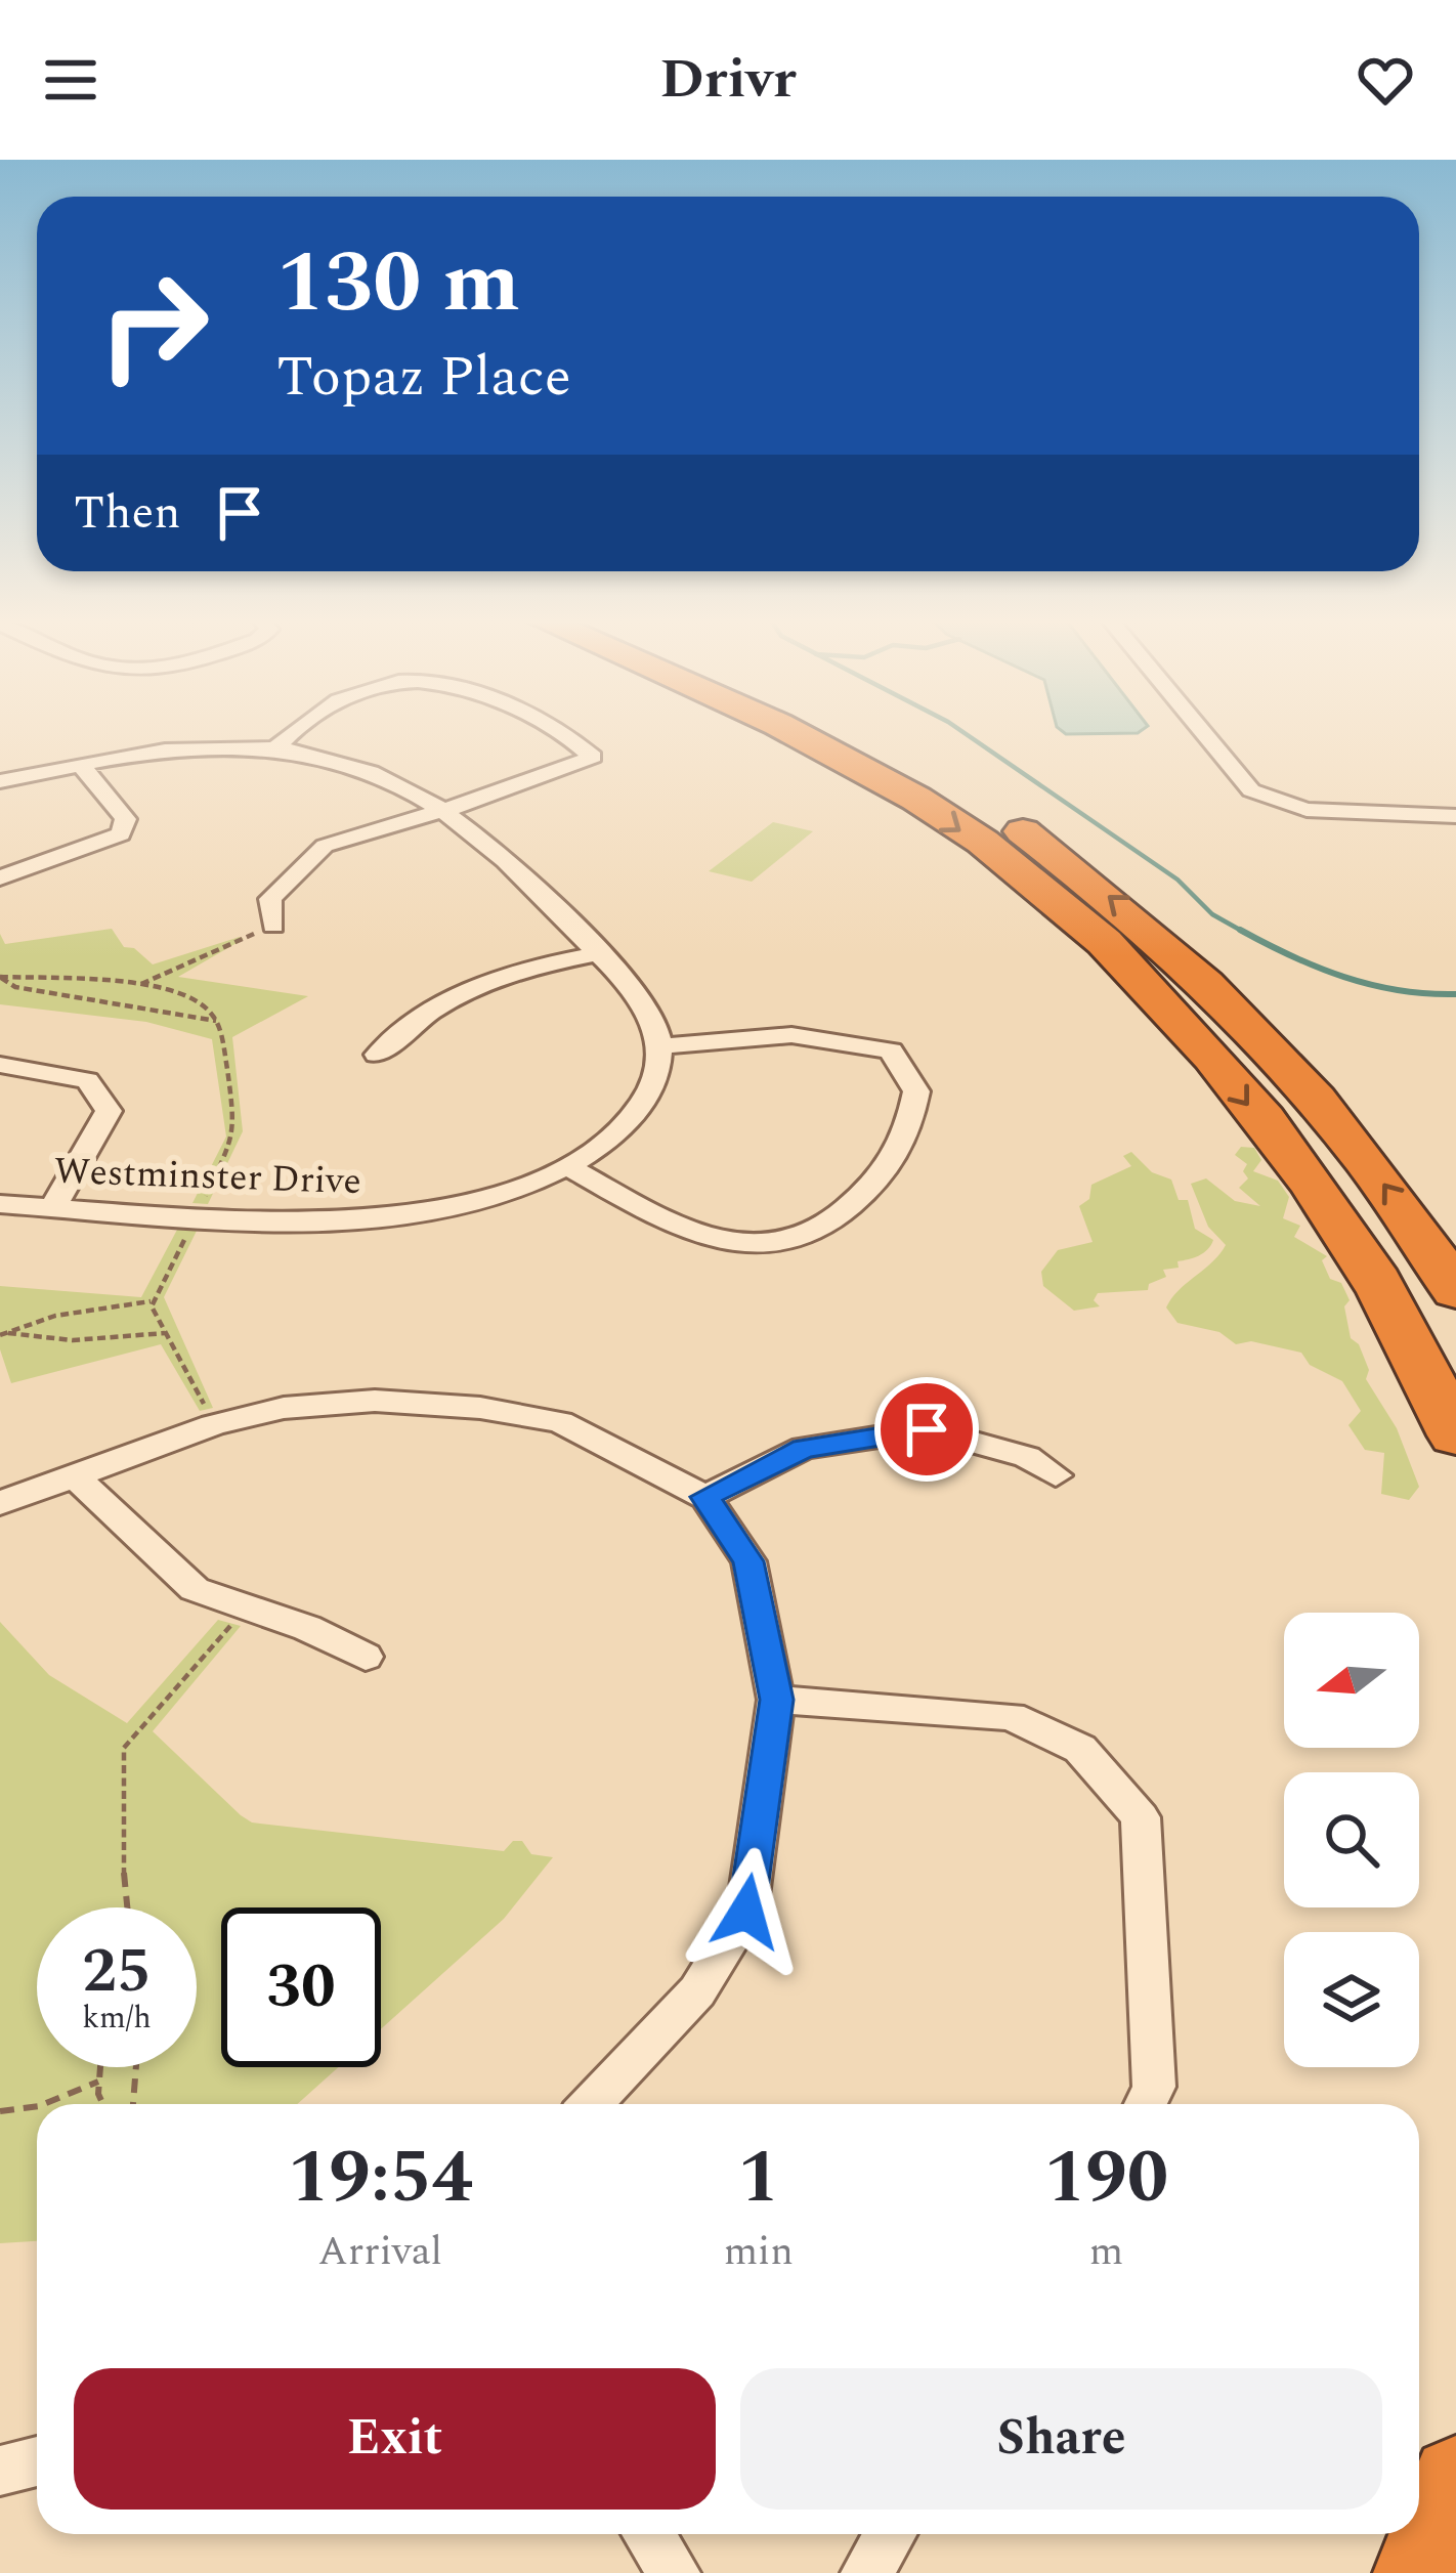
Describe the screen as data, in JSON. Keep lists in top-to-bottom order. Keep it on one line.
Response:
{"streets":{"street":["Westminster Drive"]},"north":"left","page":{"header":"Drivr","turn":["130 m","Topaz Place"],"then":"Then","speed":"25 km/h","limit":"30","eta":["19:54","Arrival","1","min","190","m"],"buttons":["Exit","Share"]}}
